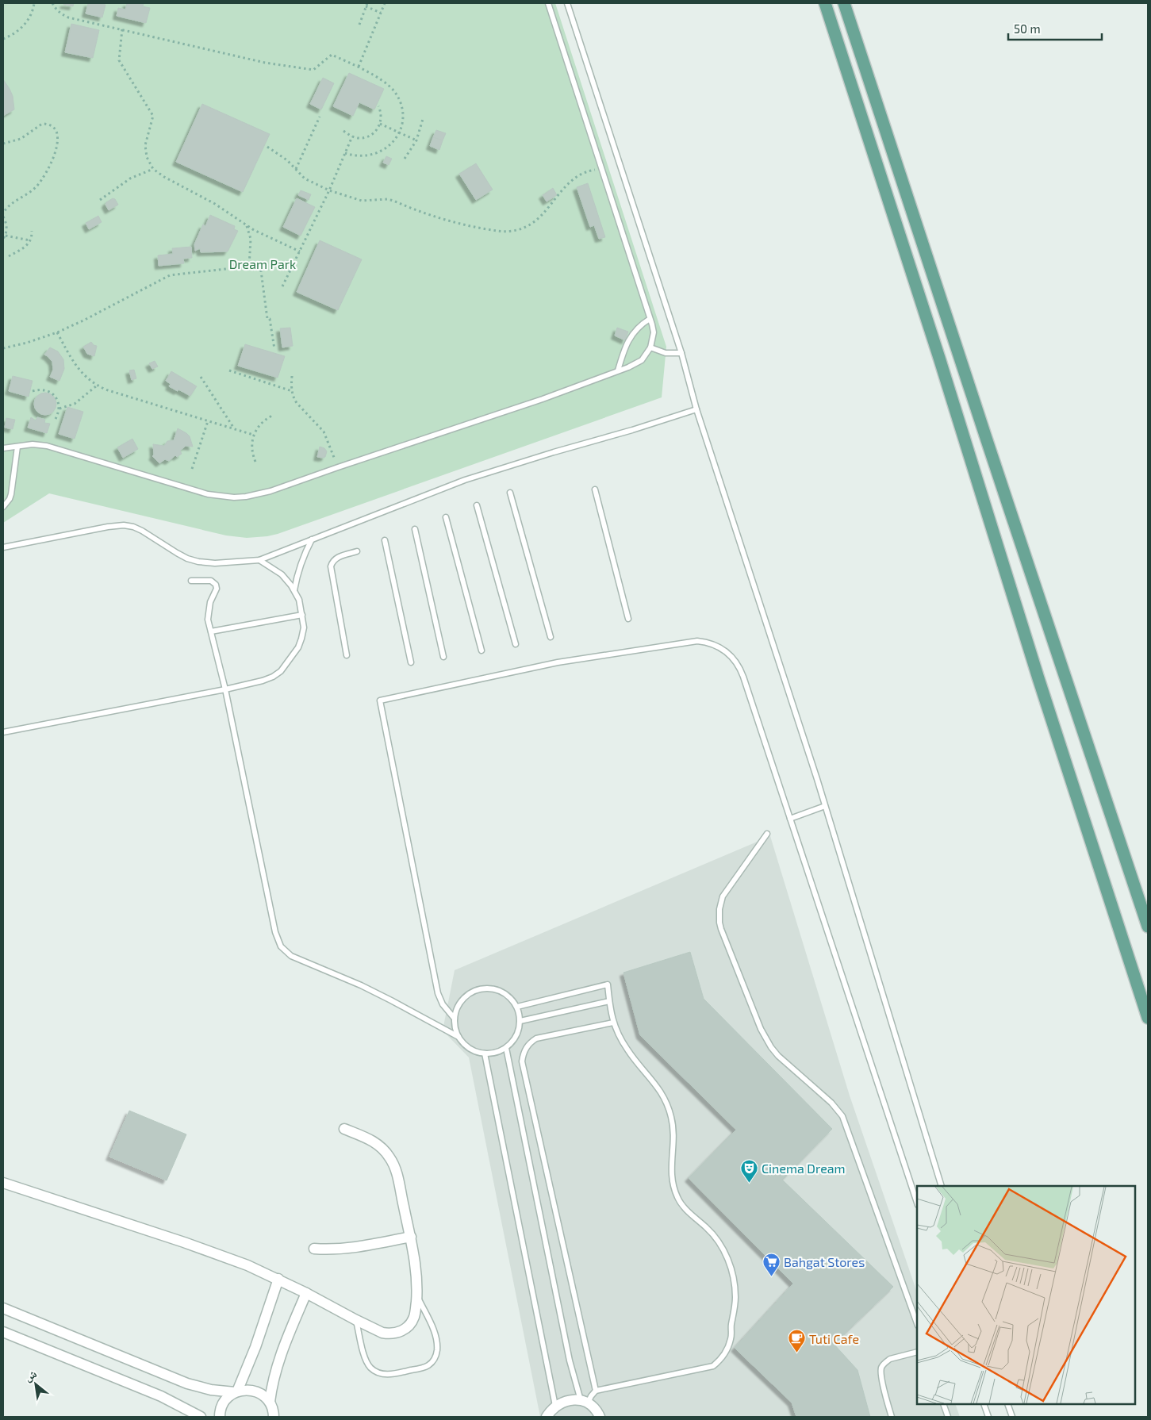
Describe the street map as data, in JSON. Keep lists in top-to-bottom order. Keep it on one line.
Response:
{"parks":["Dream Park"],"places":{"theatre":["Cinema Dream"],"supermarket":["Bahgat Stores"],"cafe":["Tuti Cafe"]},"scale_bar":"50 m","north":"top left"}
